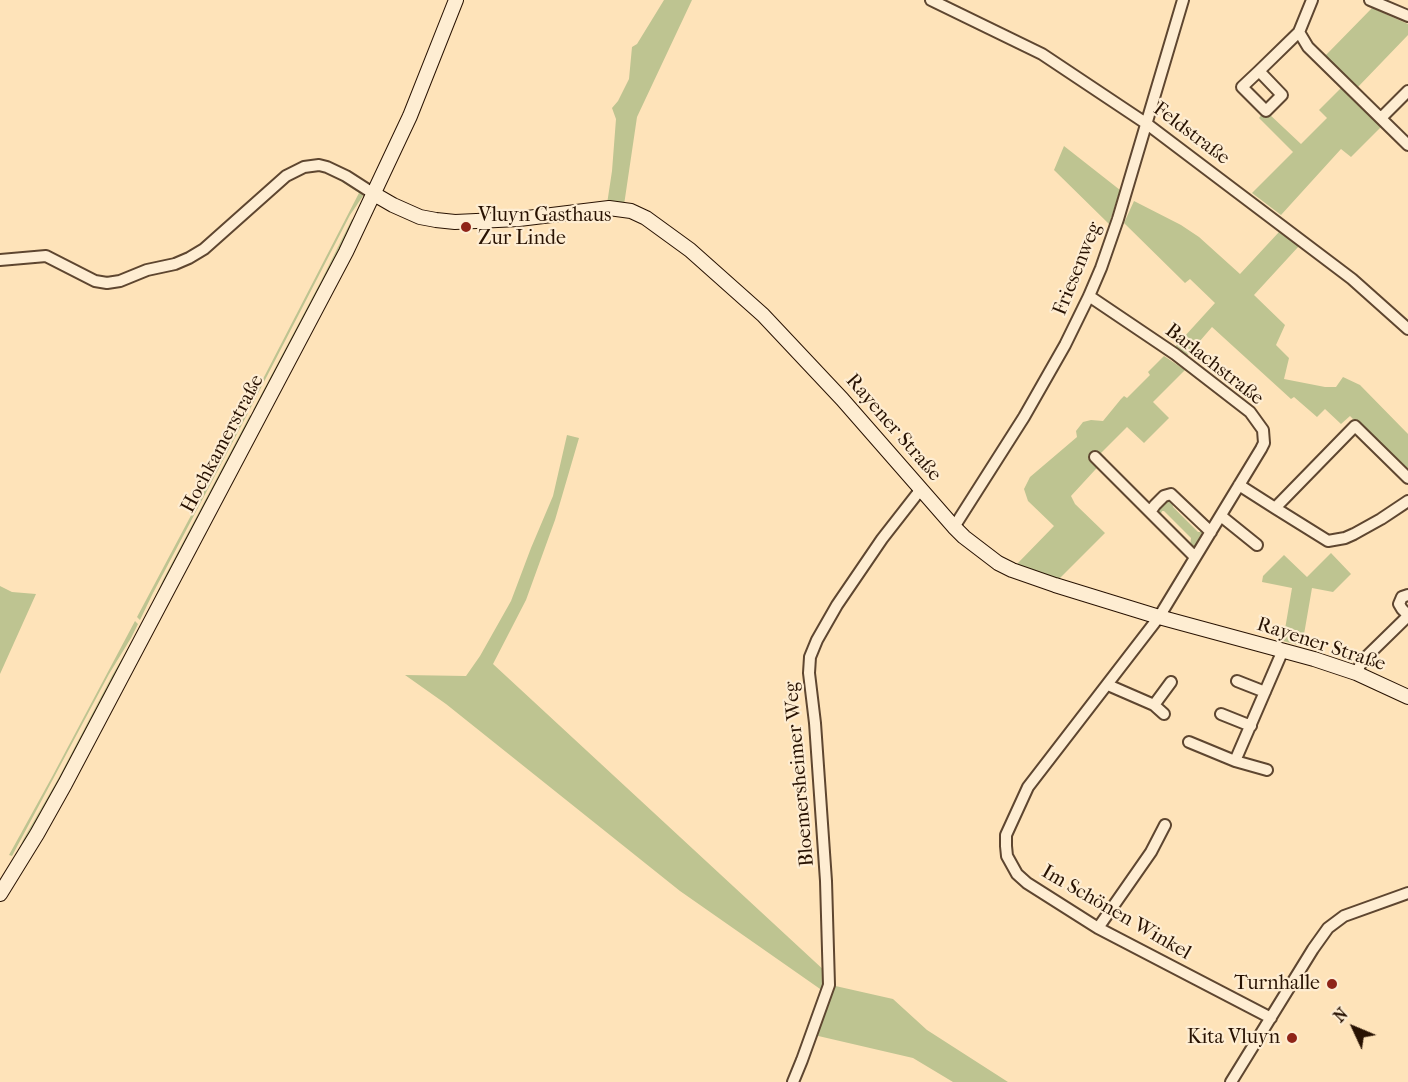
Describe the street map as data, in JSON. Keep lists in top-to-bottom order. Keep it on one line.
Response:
{"streets":{"street":["Feldstraße","Friesenweg","Barlachstraße","Rayener Straße","Hochkamerstraße","Bloemersheimer Weg","Im Schönen Winkel"]},"crossings":[["Feldstraße","Friesenweg"],["Friesenweg","Barlachstraße"],["Friesenweg","Rayener Straße"],["Barlachstraße","Rayener Straße"],["Barlachstraße","Im Schönen Winkel"],["Rayener Straße","Hochkamerstraße"],["Rayener Straße","Bloemersheimer Weg"],["Rayener Straße","Im Schönen Winkel"]],"places":["Vluyn Gasthaus Zur Linde","Turnhalle","Kita Vluyn"],"north":"top left"}
